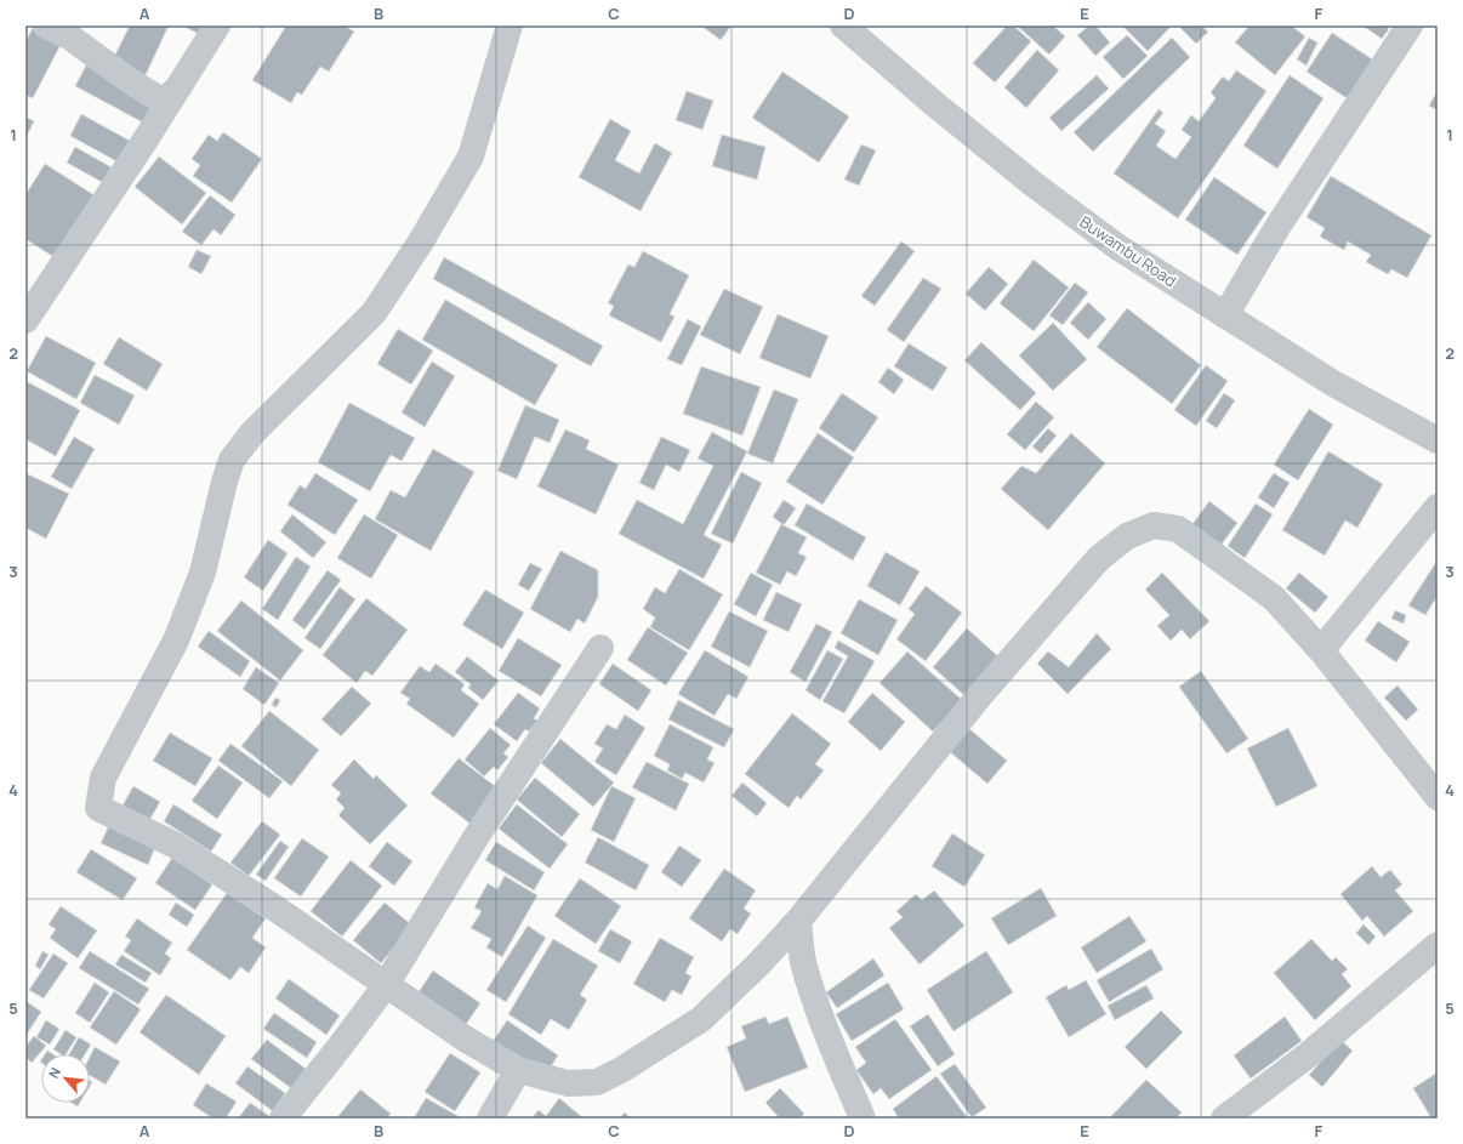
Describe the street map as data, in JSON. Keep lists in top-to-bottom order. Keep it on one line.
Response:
{"streets":{"street":["Buwambu Road"]},"north":"top left","grid":{"columns":["A","B","C","D","E","F"],"rows":["1","2","3","4","5"]}}
